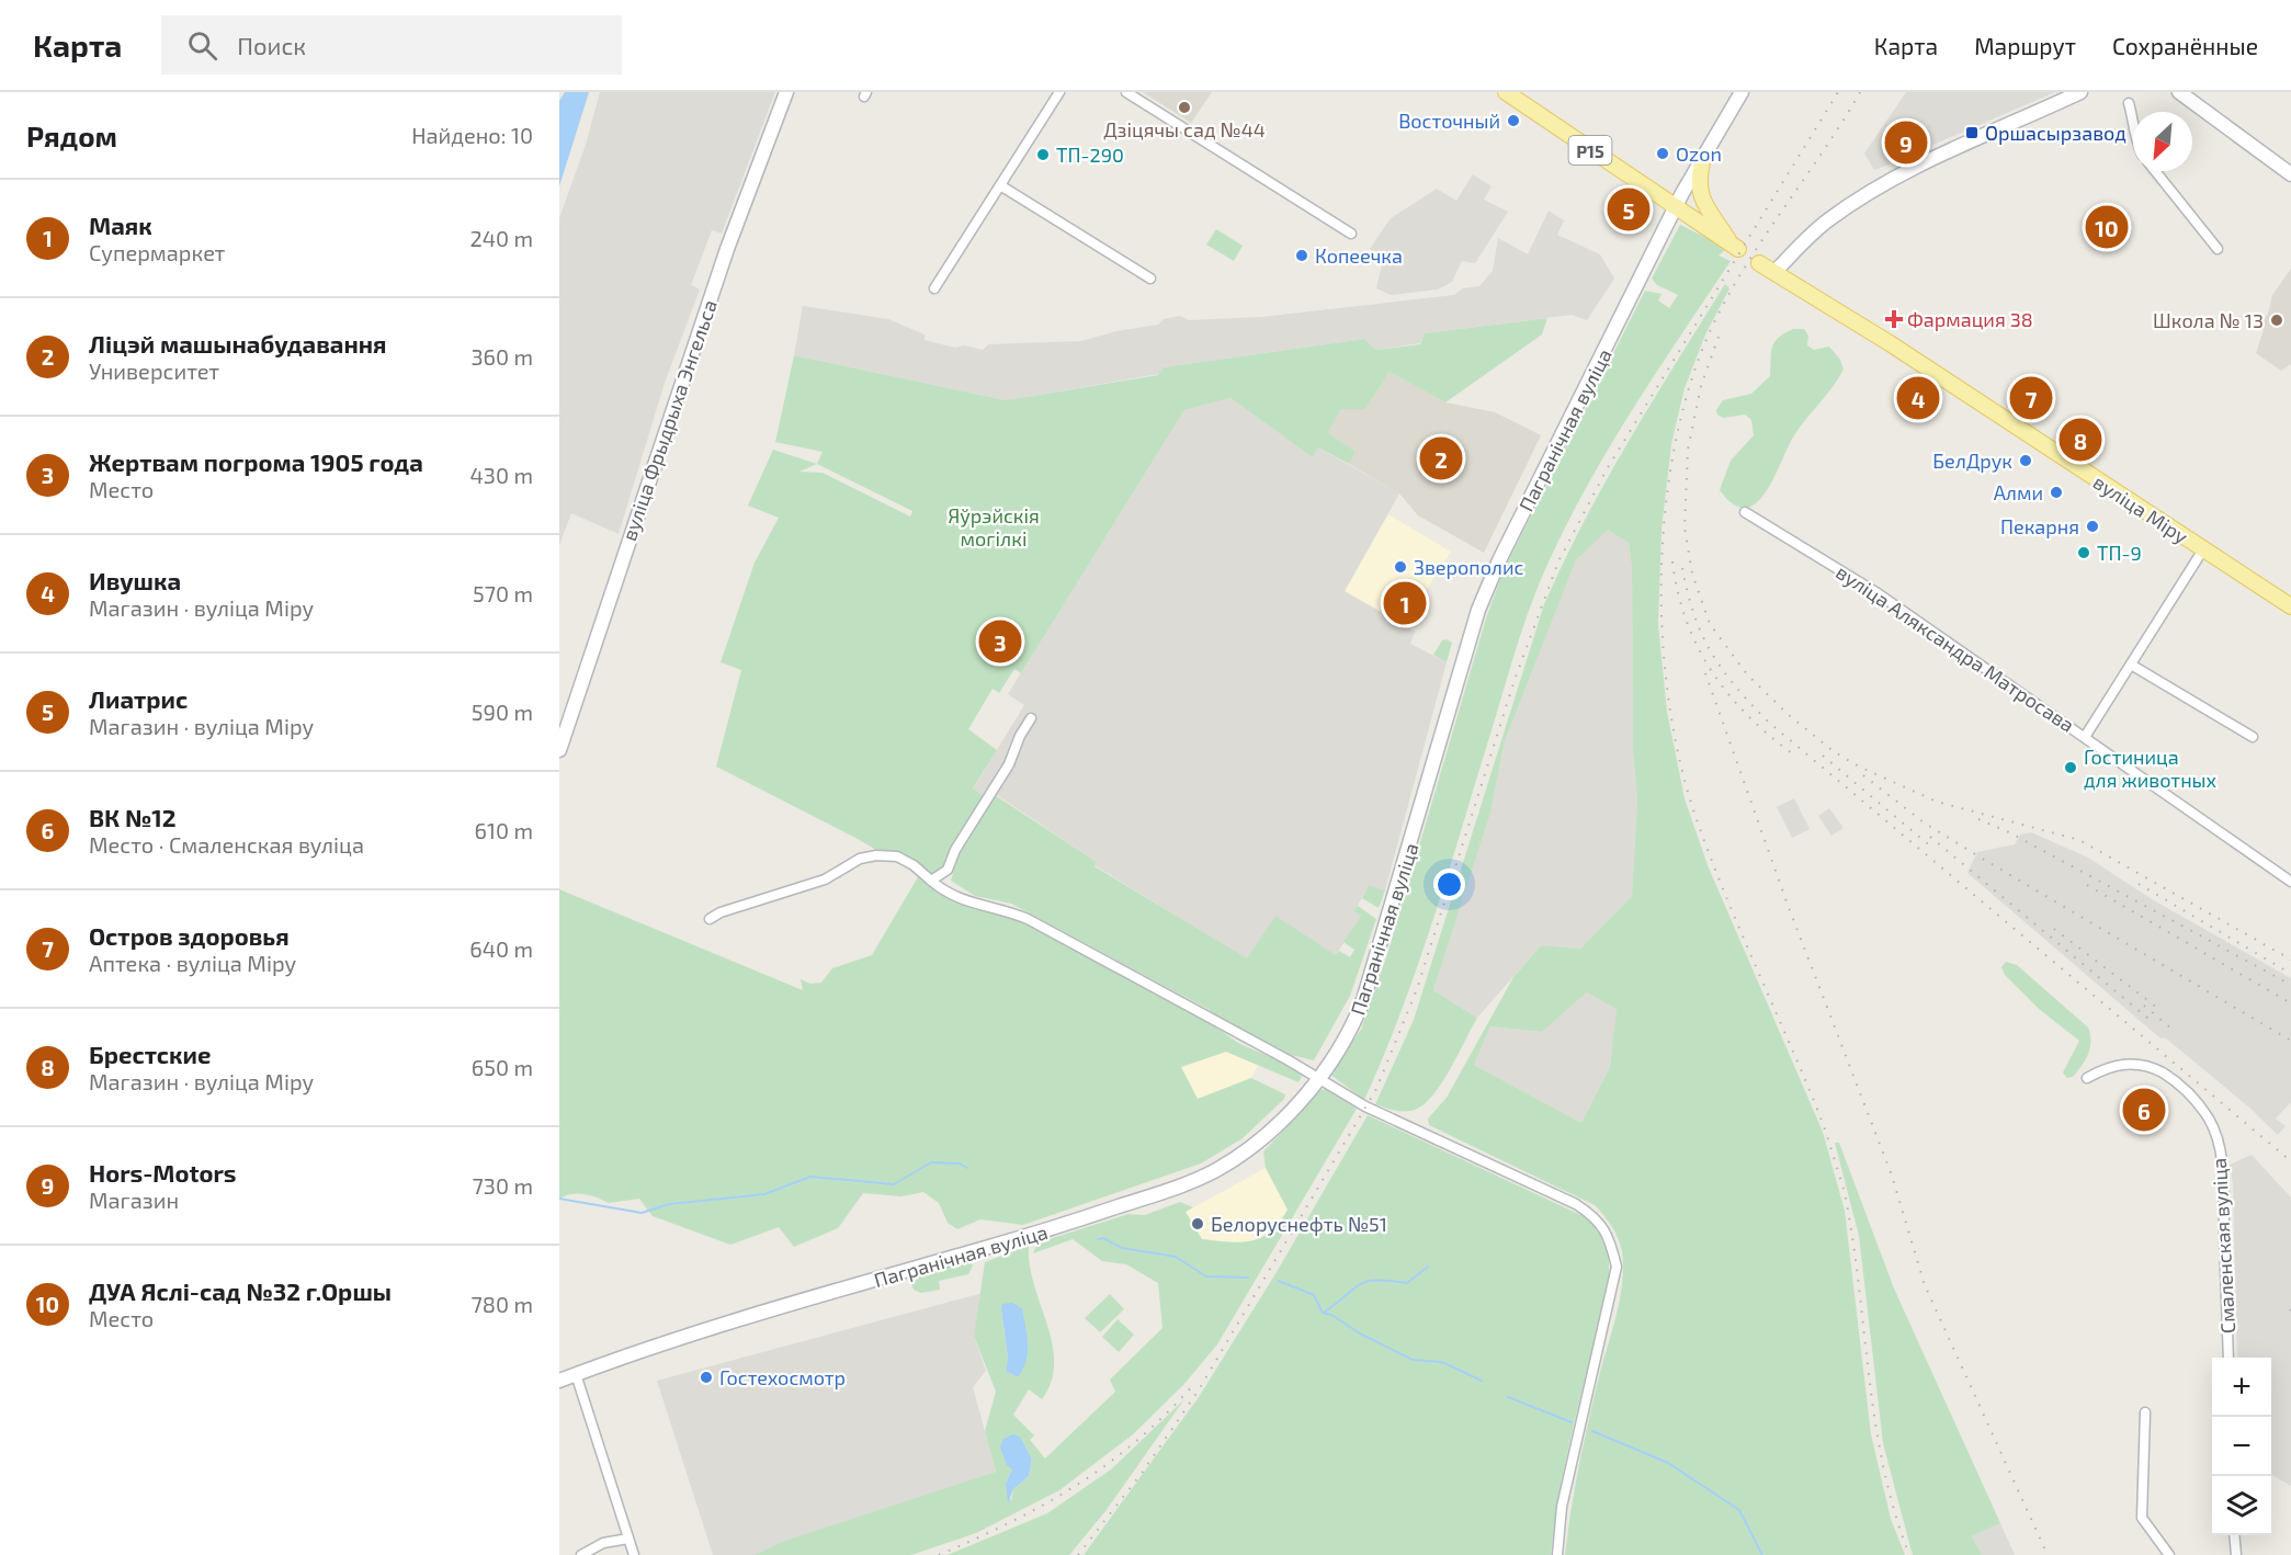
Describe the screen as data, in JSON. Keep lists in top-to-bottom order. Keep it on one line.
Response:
{"streets":{"main road":["Р15","вуліца Міру"],"street":["вуліца Фрыдрыха Энгельса","Пагранічная вуліца","вуліца Аляксандра Матросава","Смаленская вуліца"]},"crossings":[["Пагранічная вуліца","вуліца Міру"]],"parks":["Яўрэйскія могілкі"],"places":{"other":["Дзіцячы сад №44","Восточный","Ozon","ТП-290","Копеечка","Школа № 13","БелДрук","Алми","Пекарня","ТП-9","Зверополис","Гостиница для животных","Белоруснефть №51","Гостехосмотр"],"transit":["Оршасырзавод"],"health":["Фармация 38"]},"north":"bottom left","page":{"header":"Карта","search":"Поиск","nav":["Карта","Маршрут","Сохранённые"],"heading":["Рядом","Найдено: 10"],"pins":["9","5","10","4","7","8","2","1","3","6"],"list":[{"mark":"1","name":"Маяк","note":"Супермаркет","value":"240 m"},{"mark":"2","name":"Ліцэй машынабудавання","note":"Университет","value":"360 m"},{"mark":"3","name":"Жертвам погрома 1905 года","note":"Место","value":"430 m"},{"mark":"4","name":"Ивушка","note":"Магазин · вуліца Міру","value":"570 m"},{"mark":"5","name":"Лиатрис","note":"Магазин · вуліца Міру","value":"590 m"},{"mark":"6","name":"ВК №12","note":"Место · Смаленская вуліца","value":"610 m"},{"mark":"7","name":"Остров здоровья","note":"Аптека · вуліца Міру","value":"640 m"},{"mark":"8","name":"Брестские","note":"Магазин · вуліца Міру","value":"650 m"},{"mark":"9","name":"Hors-Motors","note":"Магазин","value":"730 m"},{"mark":"10","name":"ДУА Яслі-сад №32 г.Оршы","note":"Место","value":"780 m"}],"map_buttons":["+","−"]}}
